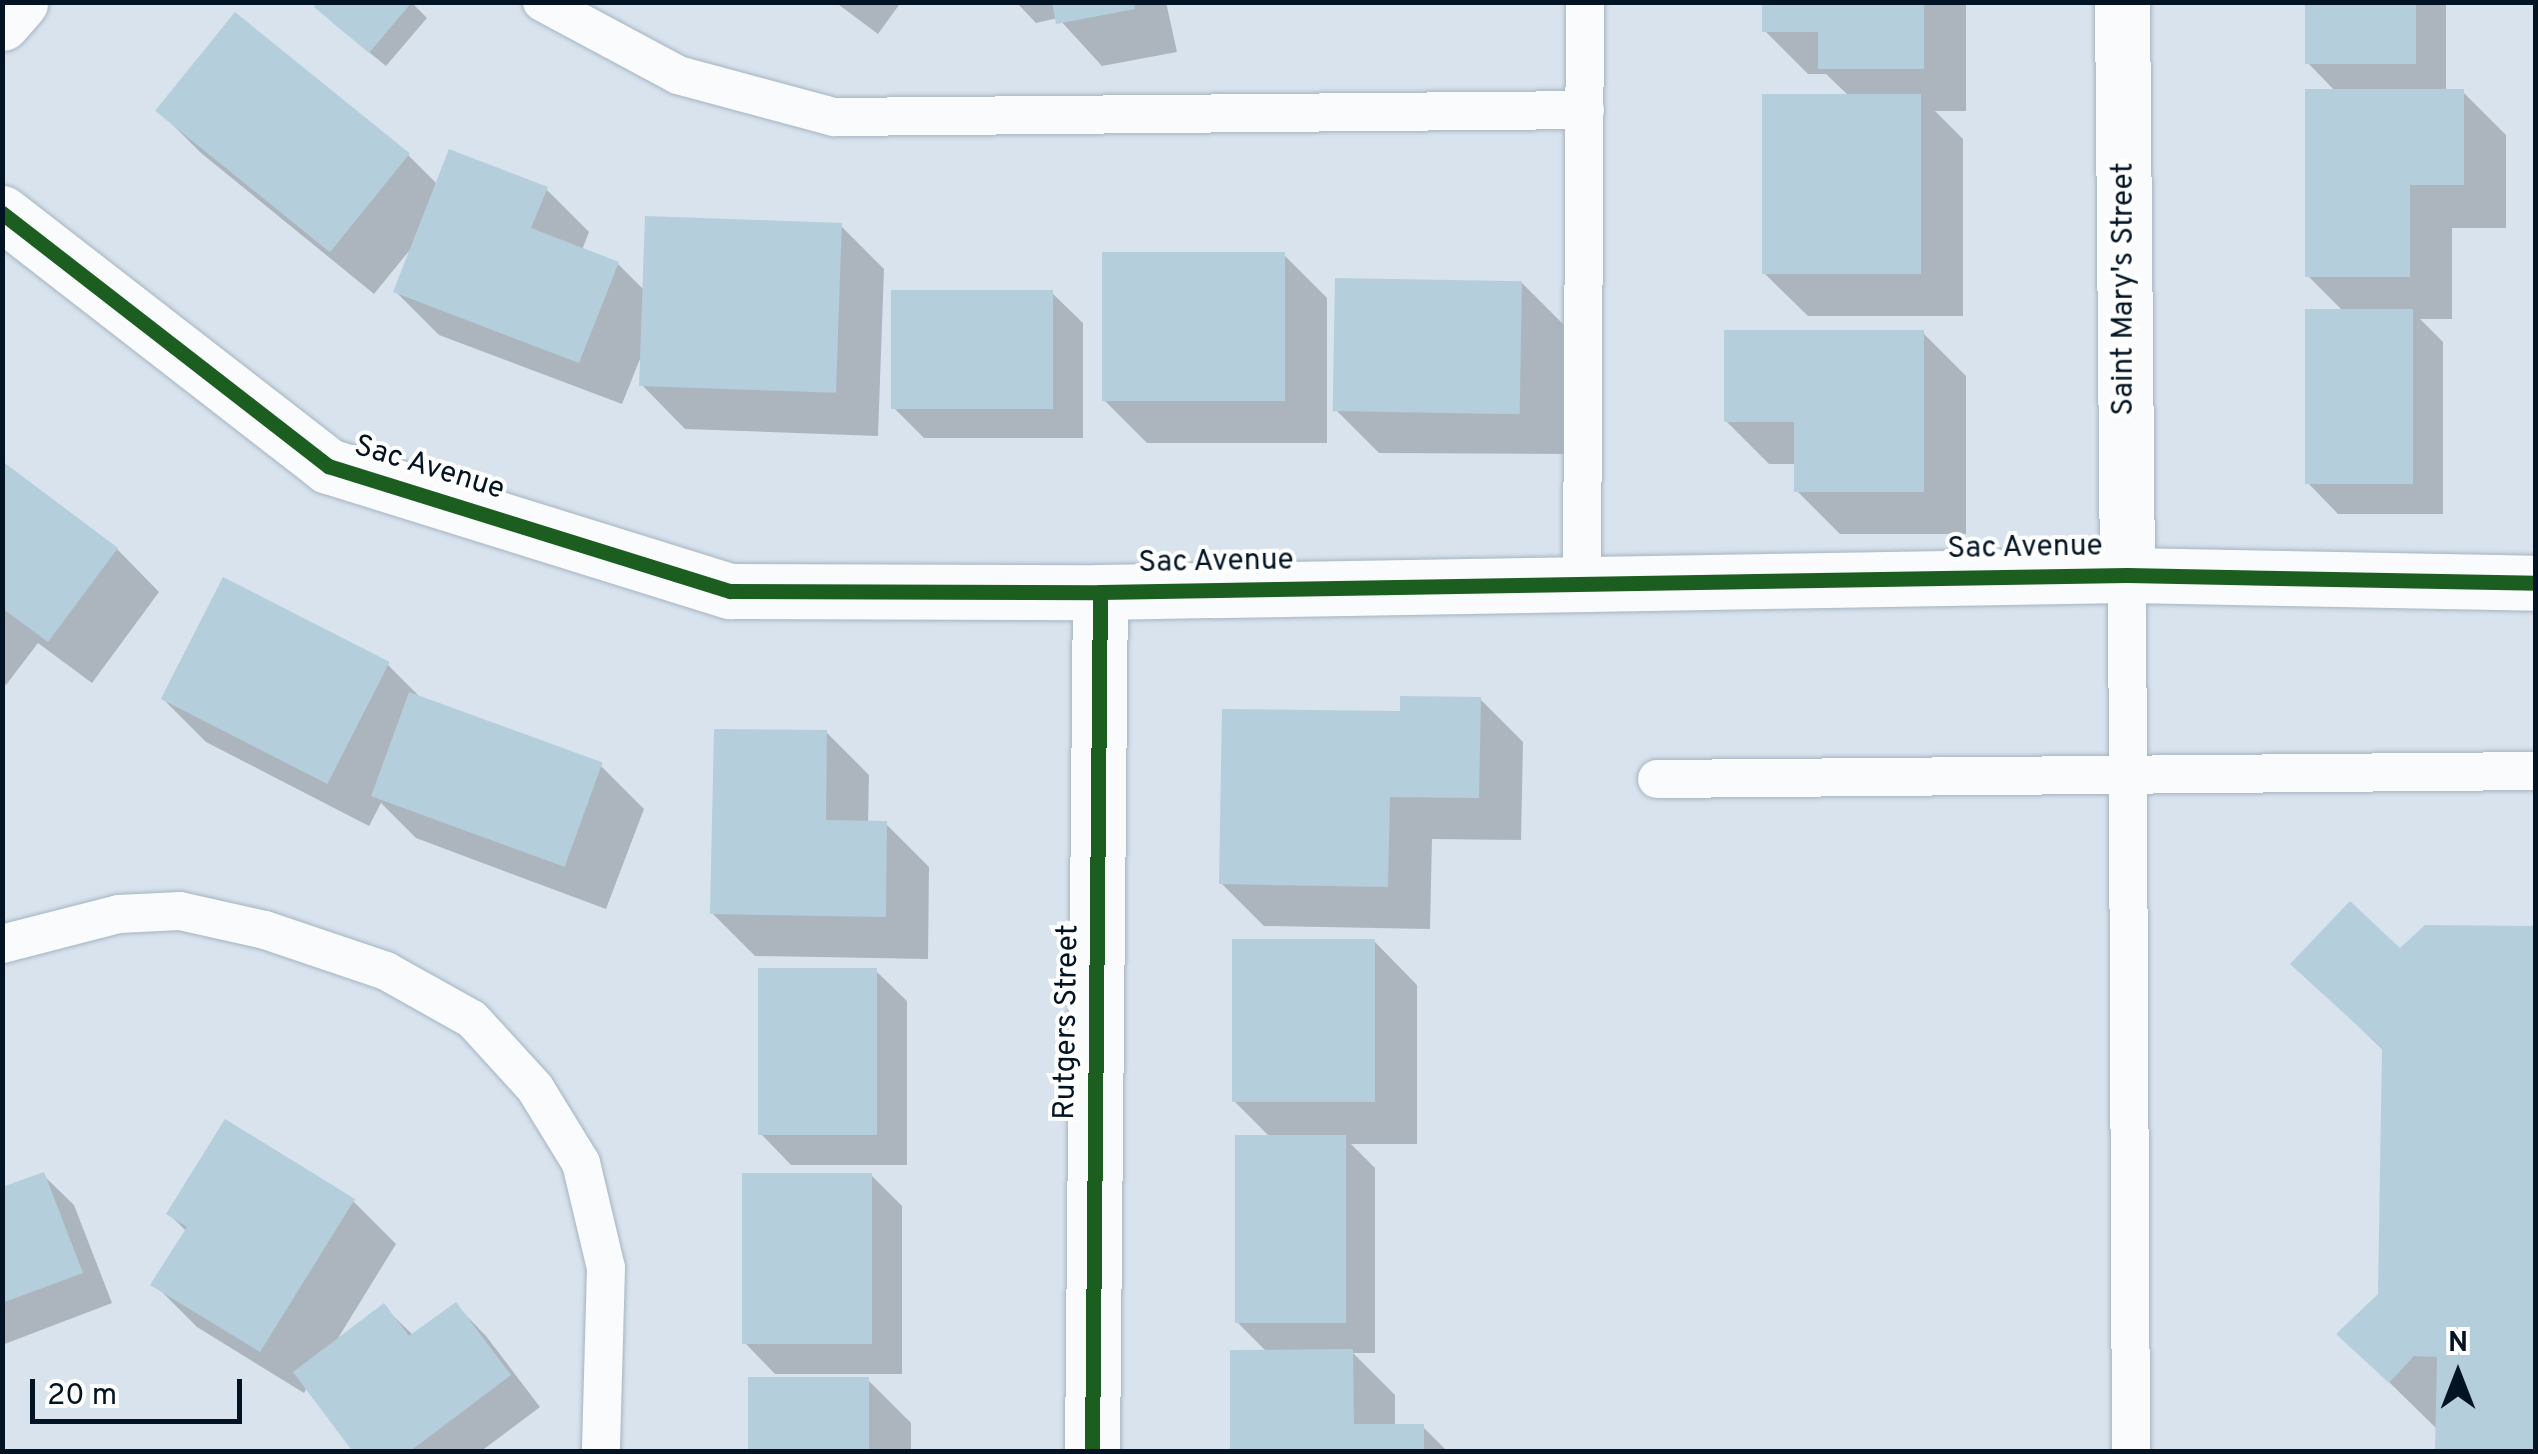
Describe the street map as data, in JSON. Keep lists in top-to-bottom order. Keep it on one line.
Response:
{"streets":{"street":["Saint Mary's Street","Sac Avenue","Rutgers Street"]},"crossings":[["Saint Mary's Street","Sac Avenue"],["Sac Avenue","Rutgers Street"]],"scale_bar":"20 m","north":"top"}
